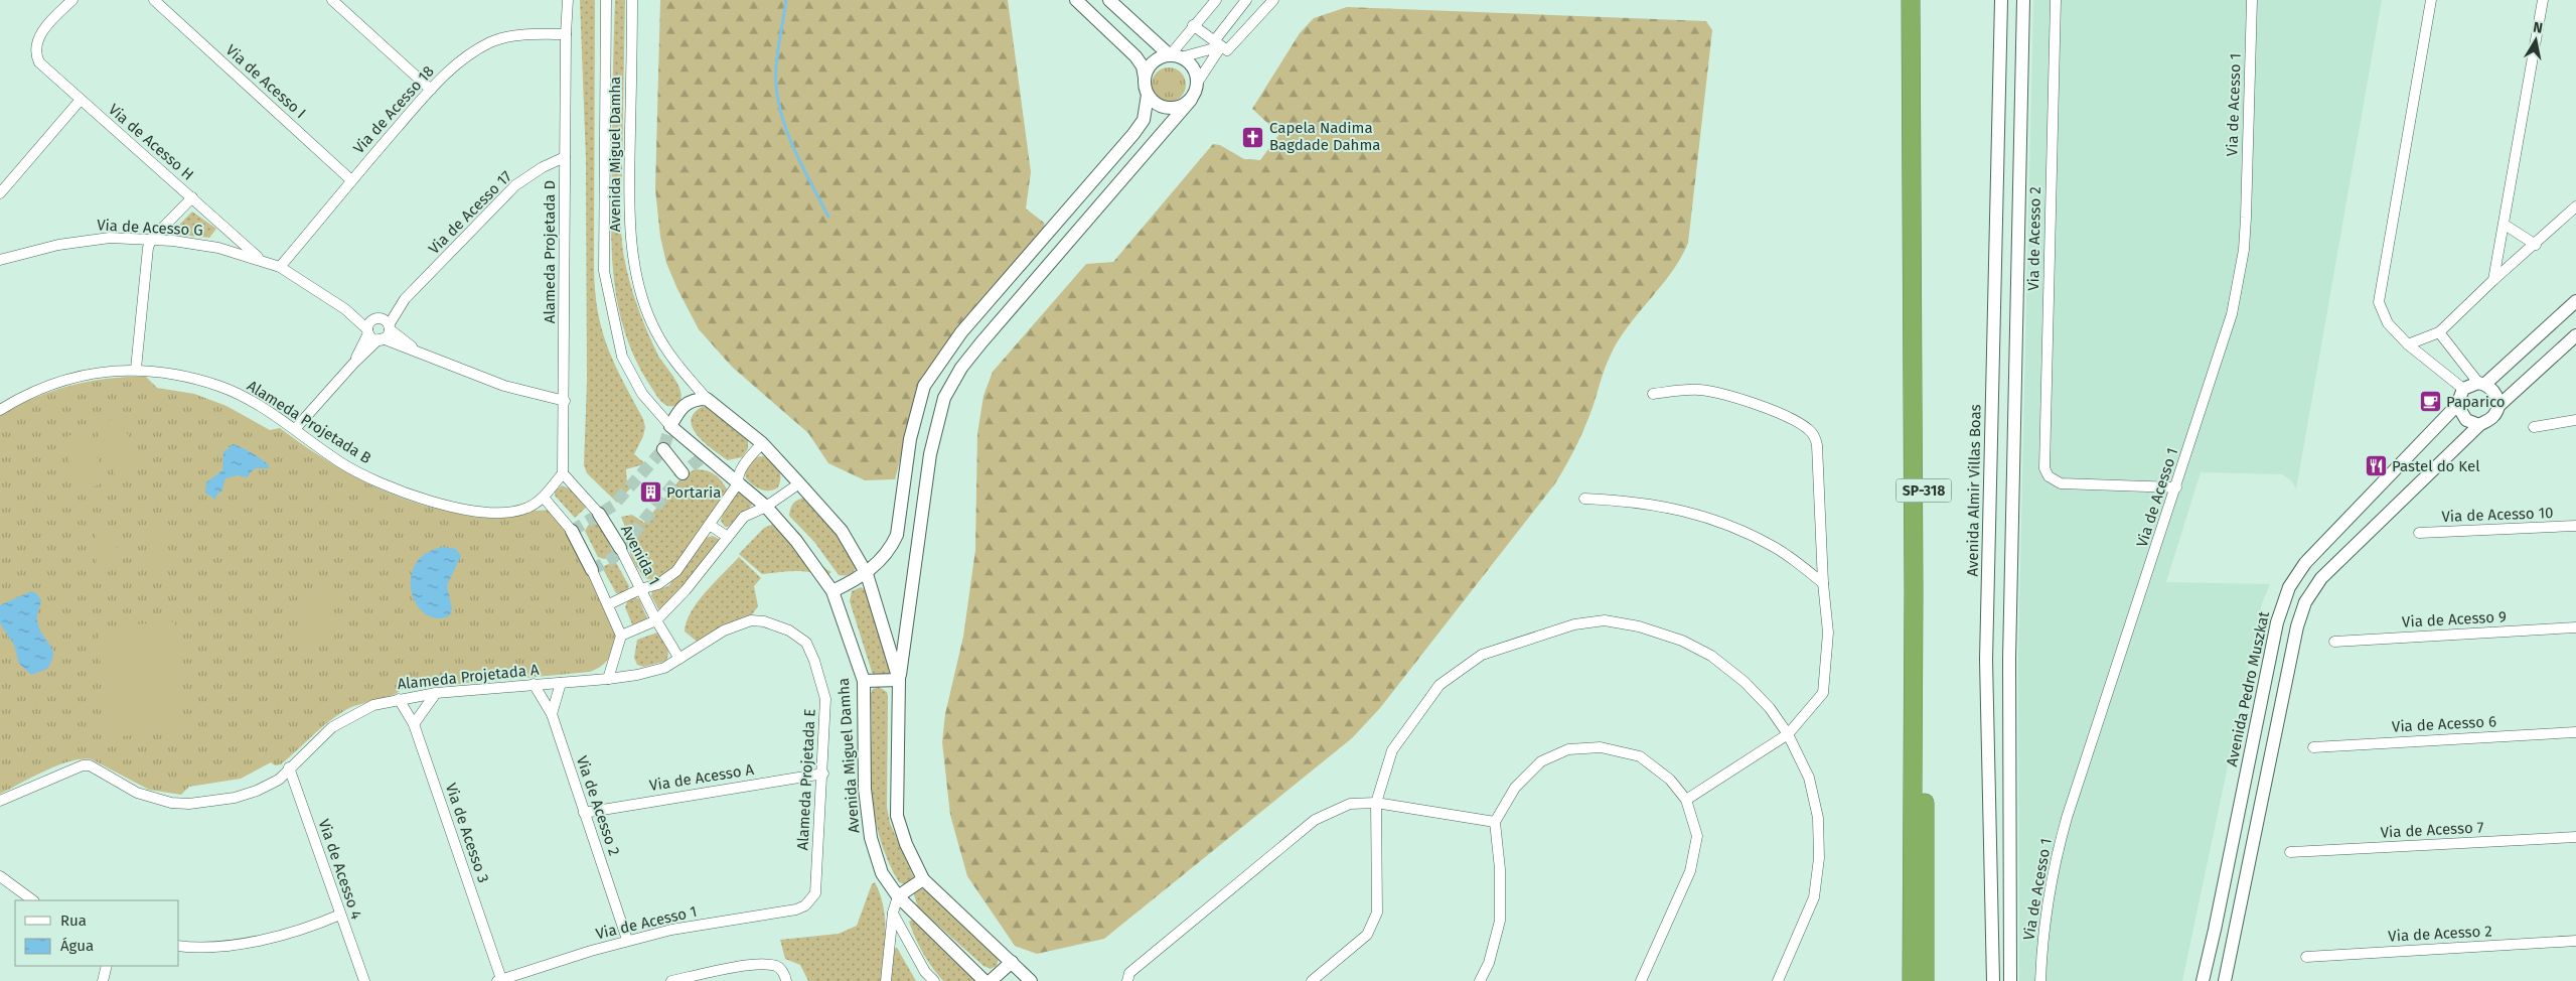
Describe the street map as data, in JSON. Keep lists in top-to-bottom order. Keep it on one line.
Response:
{"streets":{"highway":["SP-318"],"street":["Via de Acesso I","Via de Acesso 1","Via de Acesso 18","Via de Acesso H","Avenida Miguel Damha","Via de Acesso 17","Via de Acesso G","Via de Acesso 2","Alameda Projetada D","Alameda Projetada B","Avenida Almir Villas Boas","Via de Acesso 10","Avenida 1","Via de Acesso 9","Alameda Projetada A","Avenida Pedro Muszkat","Via de Acesso 6","Via de Acesso A","Alameda Projetada E","Via de Acesso 7","Via de Acesso 3","Via de Acesso 4"]},"crossings":[["Via de Acesso I","Via de Acesso 18"],["Via de Acesso 1","Via de Acesso 2"],["Via de Acesso 1","Alameda Projetada E"],["Via de Acesso 1","Via de Acesso 3"],["Via de Acesso 18","Via de Acesso G"],["Via de Acesso 18","Alameda Projetada D"],["Via de Acesso H","Via de Acesso G"],["Via de Acesso 17","Alameda Projetada D"],["Via de Acesso 2","Alameda Projetada A"],["Via de Acesso 2","Via de Acesso A"],["Alameda Projetada D","Avenida 1"],["Avenida 1","Alameda Projetada A"],["Alameda Projetada A","Alameda Projetada E"],["Alameda Projetada A","Via de Acesso 3"],["Alameda Projetada A","Via de Acesso 4"],["Via de Acesso A","Alameda Projetada E"]],"places":{"church":["Capela Nadima Bagdade Dahma"],"cafe":["Paparico"],"restaurant":["Pastel do Kel"],"building":["Portaria"]},"legend":["Rua","Água"],"north":"top"}
